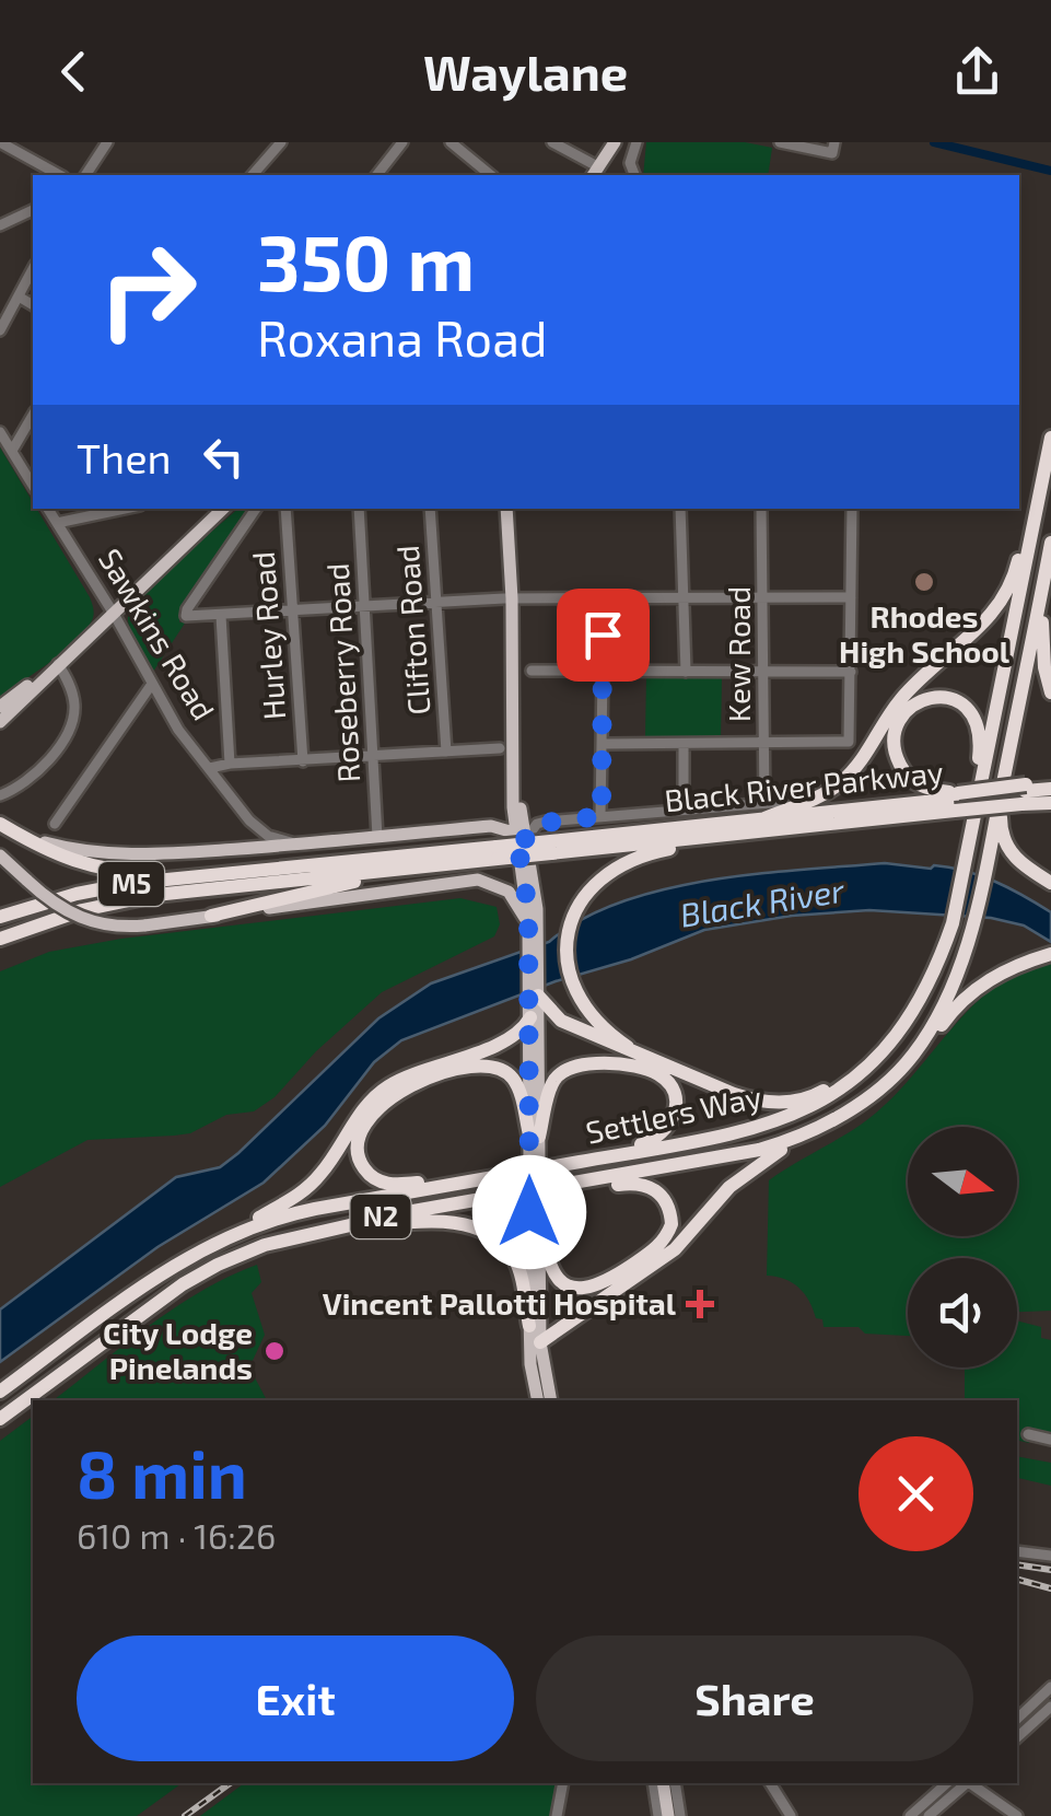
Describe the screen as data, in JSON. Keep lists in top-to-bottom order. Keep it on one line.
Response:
{"streets":{"highway":["Black River Parkway","M5","Settlers Way","N2"],"main road":["Sawkins Road"],"street":["Clifton Road","Hurley Road","Kew Road","Roseberry Road"]},"crossings":[["Sawkins Road","Roseberry Road"],["Kew Road","Black River Parkway"],["Black River Parkway","M5"]],"water":["Black River"],"places":{"other":["Rhodes High School","City Lodge Pinelands"],"health":["Vincent Pallotti Hospital"]},"north":"right","page":{"header":"Waylane","turn":["350 m","Roxana Road"],"then":"Then","heading":["8 min","610 m · 16:26"],"buttons":["Exit","Share"]}}
